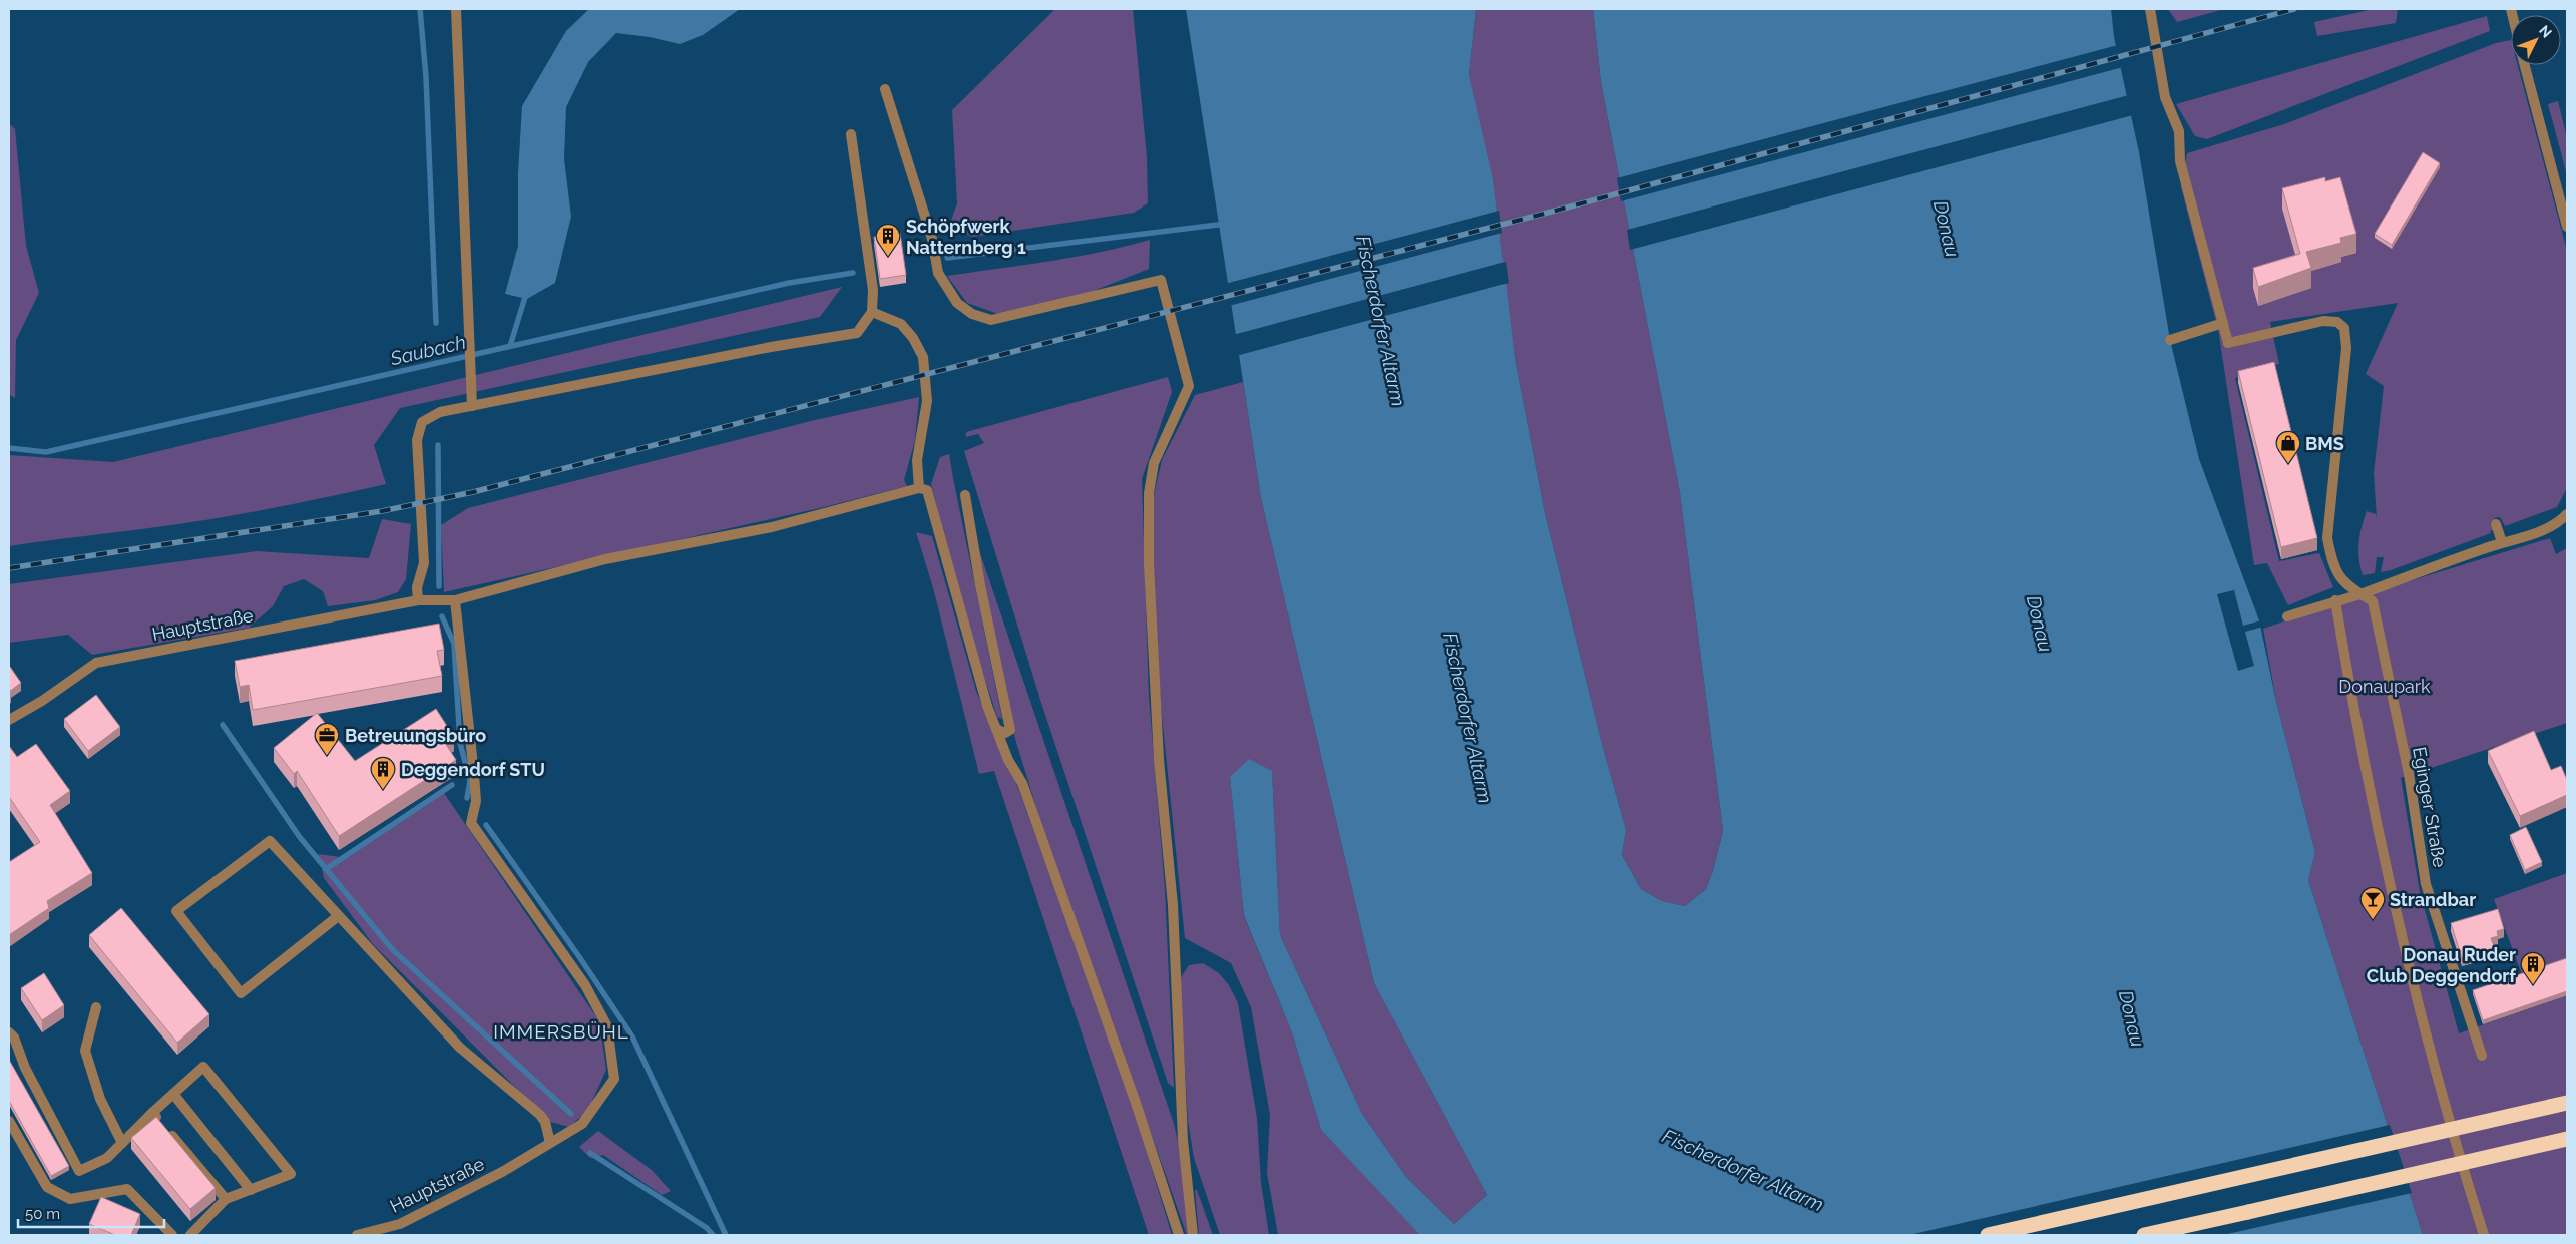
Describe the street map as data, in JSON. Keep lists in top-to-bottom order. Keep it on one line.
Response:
{"streets":{"street":["Hauptstraße","Eginger Straße"]},"districts":["IMMERSBÜHL"],"water":["Donau","Fischerdorfer Altarm","Saubach"],"parks":["Donaupark"],"places":{"building":["Schöpfwerk Natternberg 1","Deggendorf STU","Donau Ruder Club Deggendorf"],"shop":["BMS"],"office":["Betreuungsbüro"],"bar":["Strandbar"]},"scale_bar":"50 m","north":"top right"}
